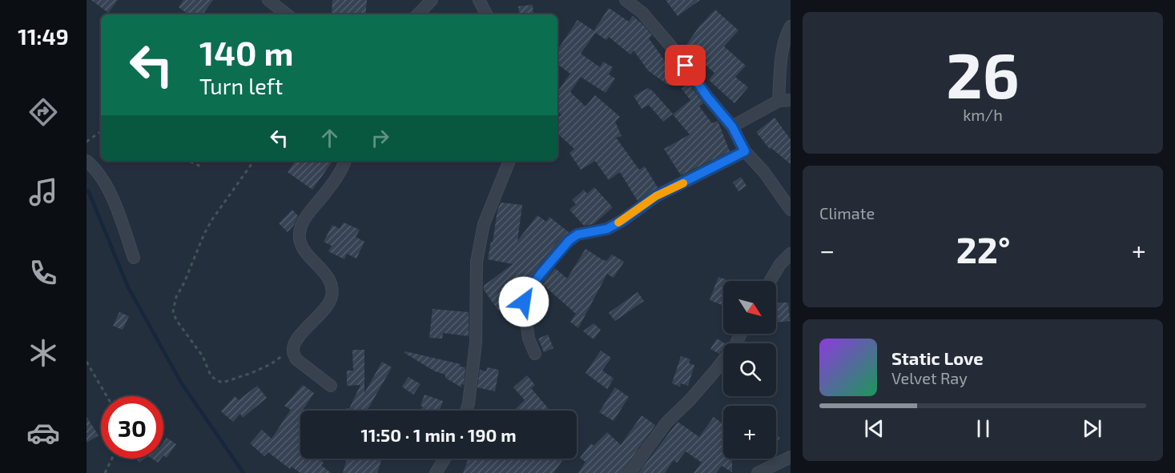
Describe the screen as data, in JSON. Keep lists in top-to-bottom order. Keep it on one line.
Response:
{"north":"bottom right","page":{"tabs":"11:49","tile":[["26","km/h"],"Climate"],"turn":["140 m","Turn left"],"heat":["−","22°","+"],"map_buttons":"+","song":["Static Love","Velvet Ray"],"limit":"30","trip":"11:50 · 1 min · 190 m"}}
